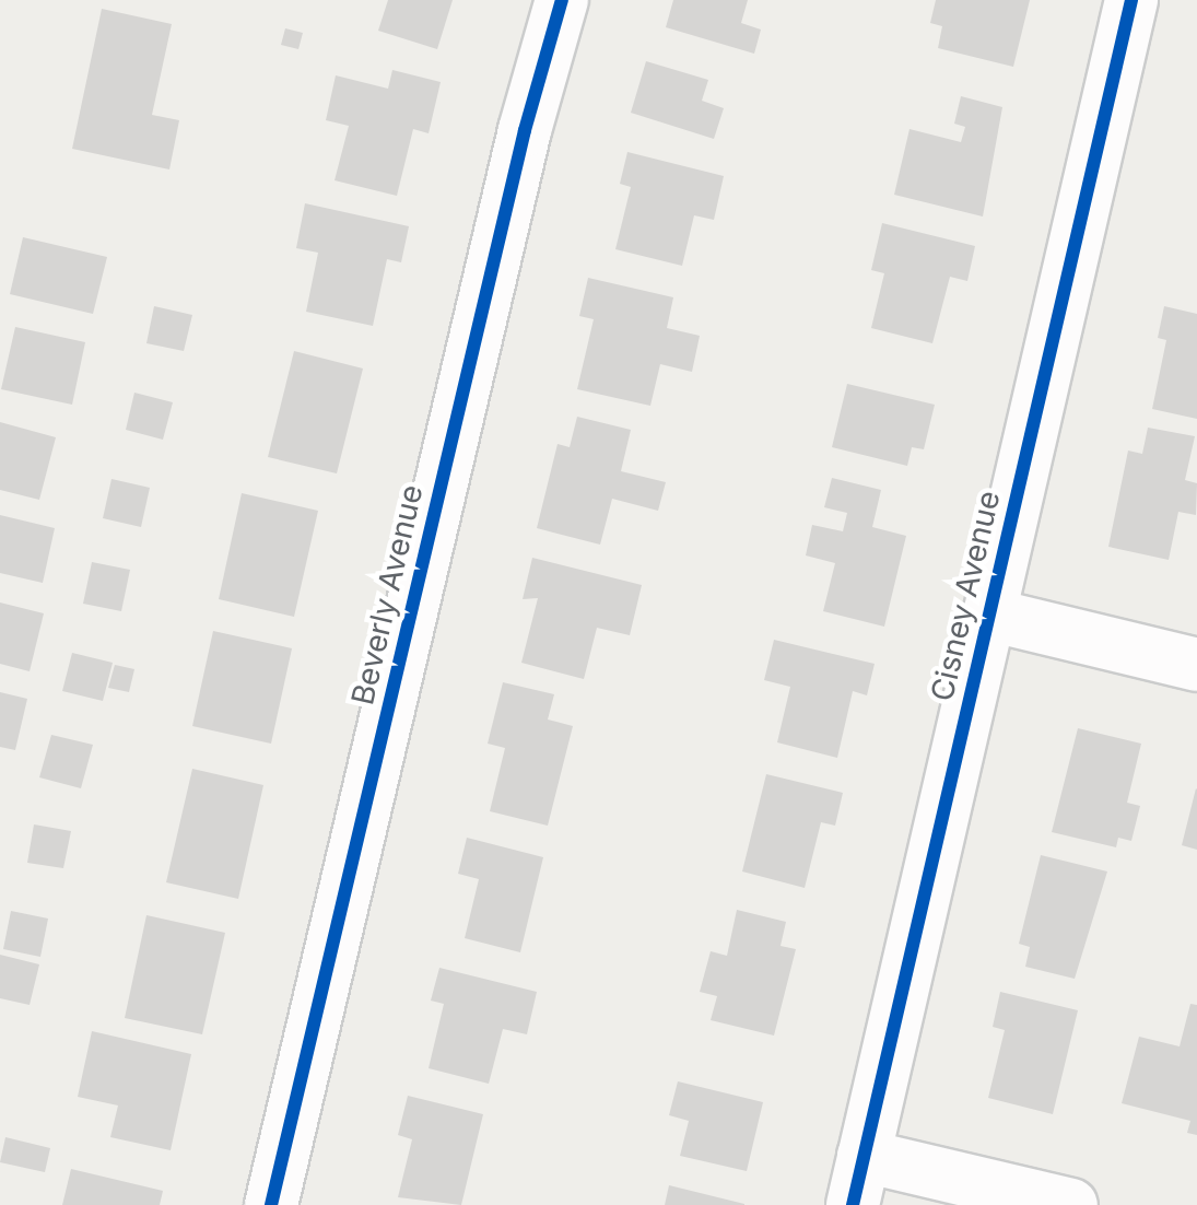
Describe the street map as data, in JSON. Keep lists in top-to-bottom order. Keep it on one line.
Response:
{"streets":{"street":["Beverly Avenue","Cisney Avenue"]}}
